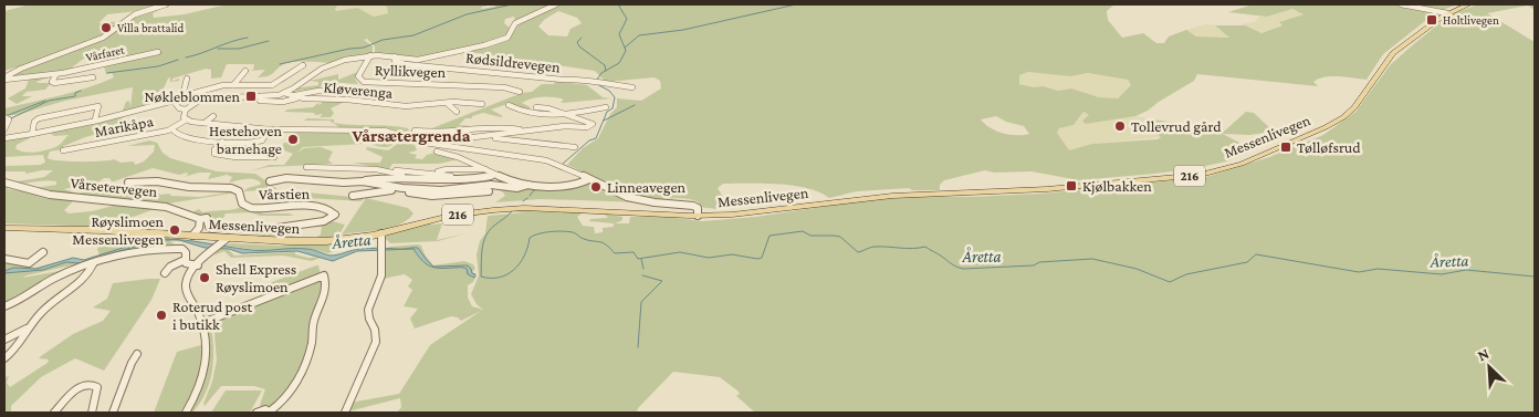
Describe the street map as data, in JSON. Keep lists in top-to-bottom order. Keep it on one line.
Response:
{"streets":{"main road":["Messenlivegen","216"],"street":["Vårfaret","Rødsildrevegen","Ryllikvegen","Kløverenga","Marikåpa","Vårsetervegen","Vårstien"]},"crossings":[["Vårsetervegen","Vårstien"]],"districts":["Vårsætergrenda"],"water":["Åretta"],"places":{"transit":["Holtlivegen","Nøkleblommen","Tølløfsrud","Kjølbakken"],"other":["Villa brattalid","Tollevrud gård","Hestehoven barnehage","Linneavegen","Røyslimoen Messenlivegen","Shell Express Røyslimoen","Roterud post i butikk"]},"north":"top left"}
